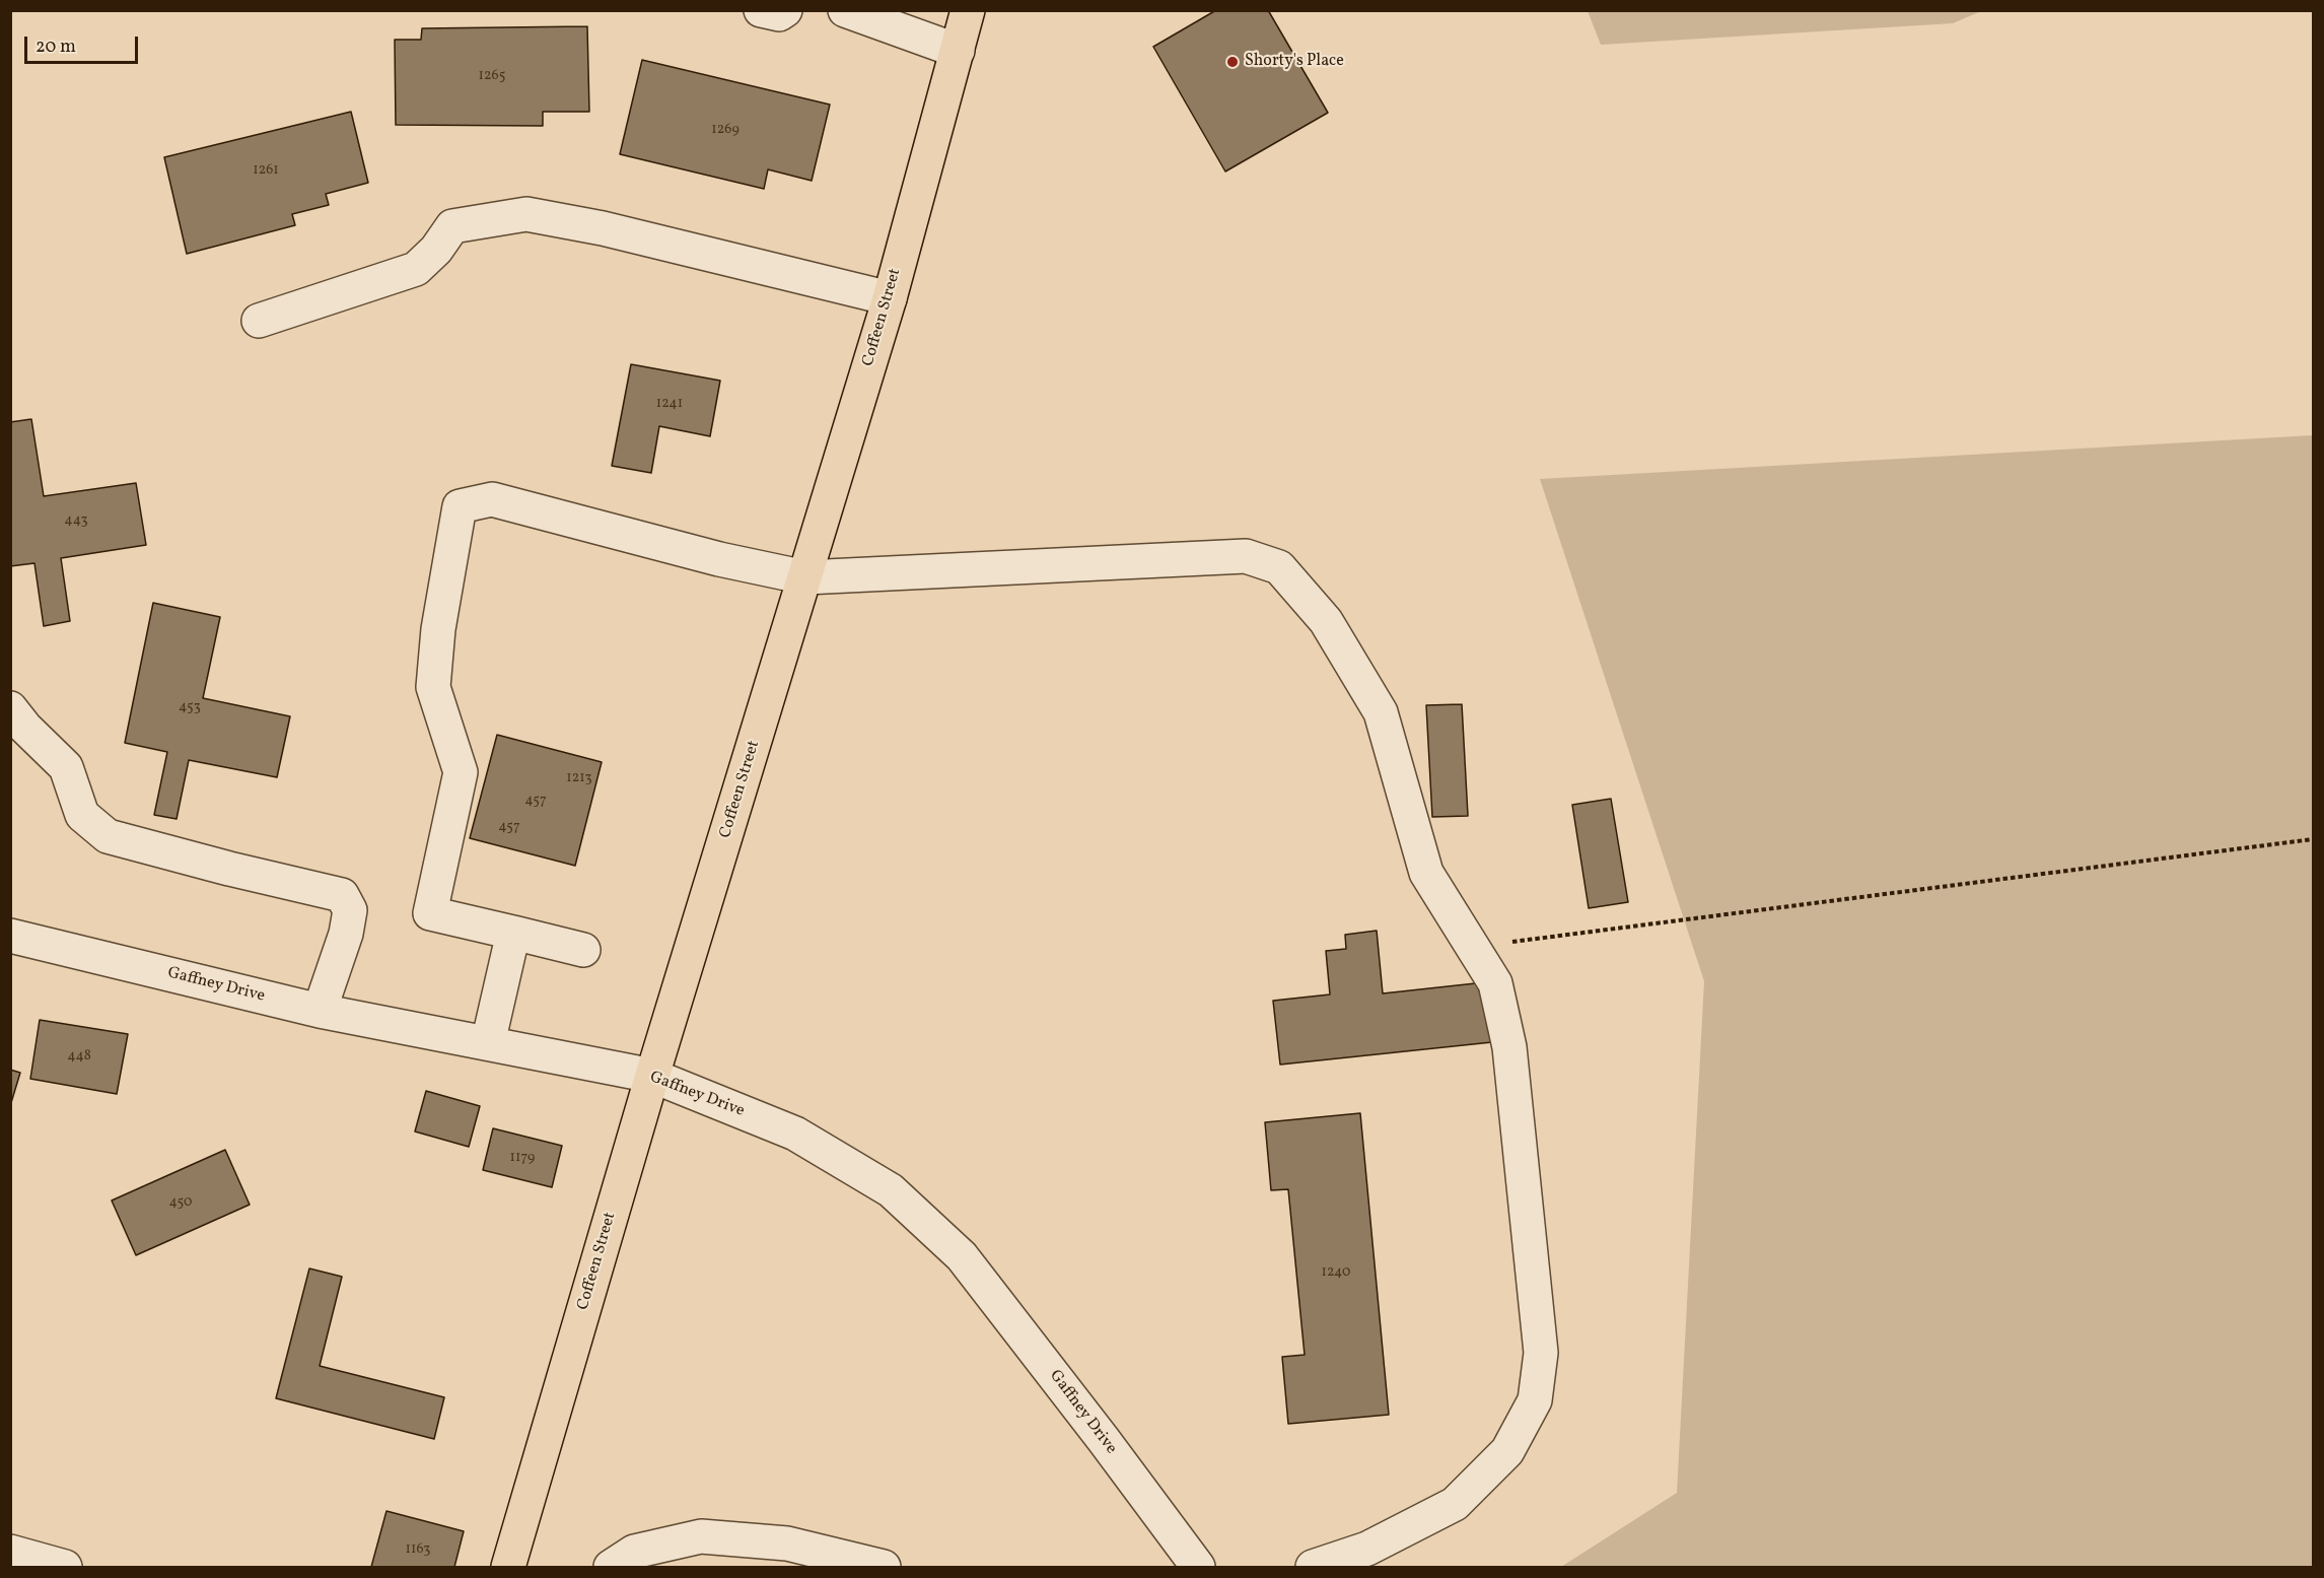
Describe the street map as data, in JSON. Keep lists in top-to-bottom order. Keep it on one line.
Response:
{"streets":{"main road":["Coffeen Street"],"street":["Gaffney Drive"]},"crossings":[["Coffeen Street","Gaffney Drive"]],"places":["Shorty's Place"],"house_numbers":["1265","1269","1261","1241","443","453","1213","457","457","448","1179","450","1240","1163"],"scale_bar":"20 m"}
